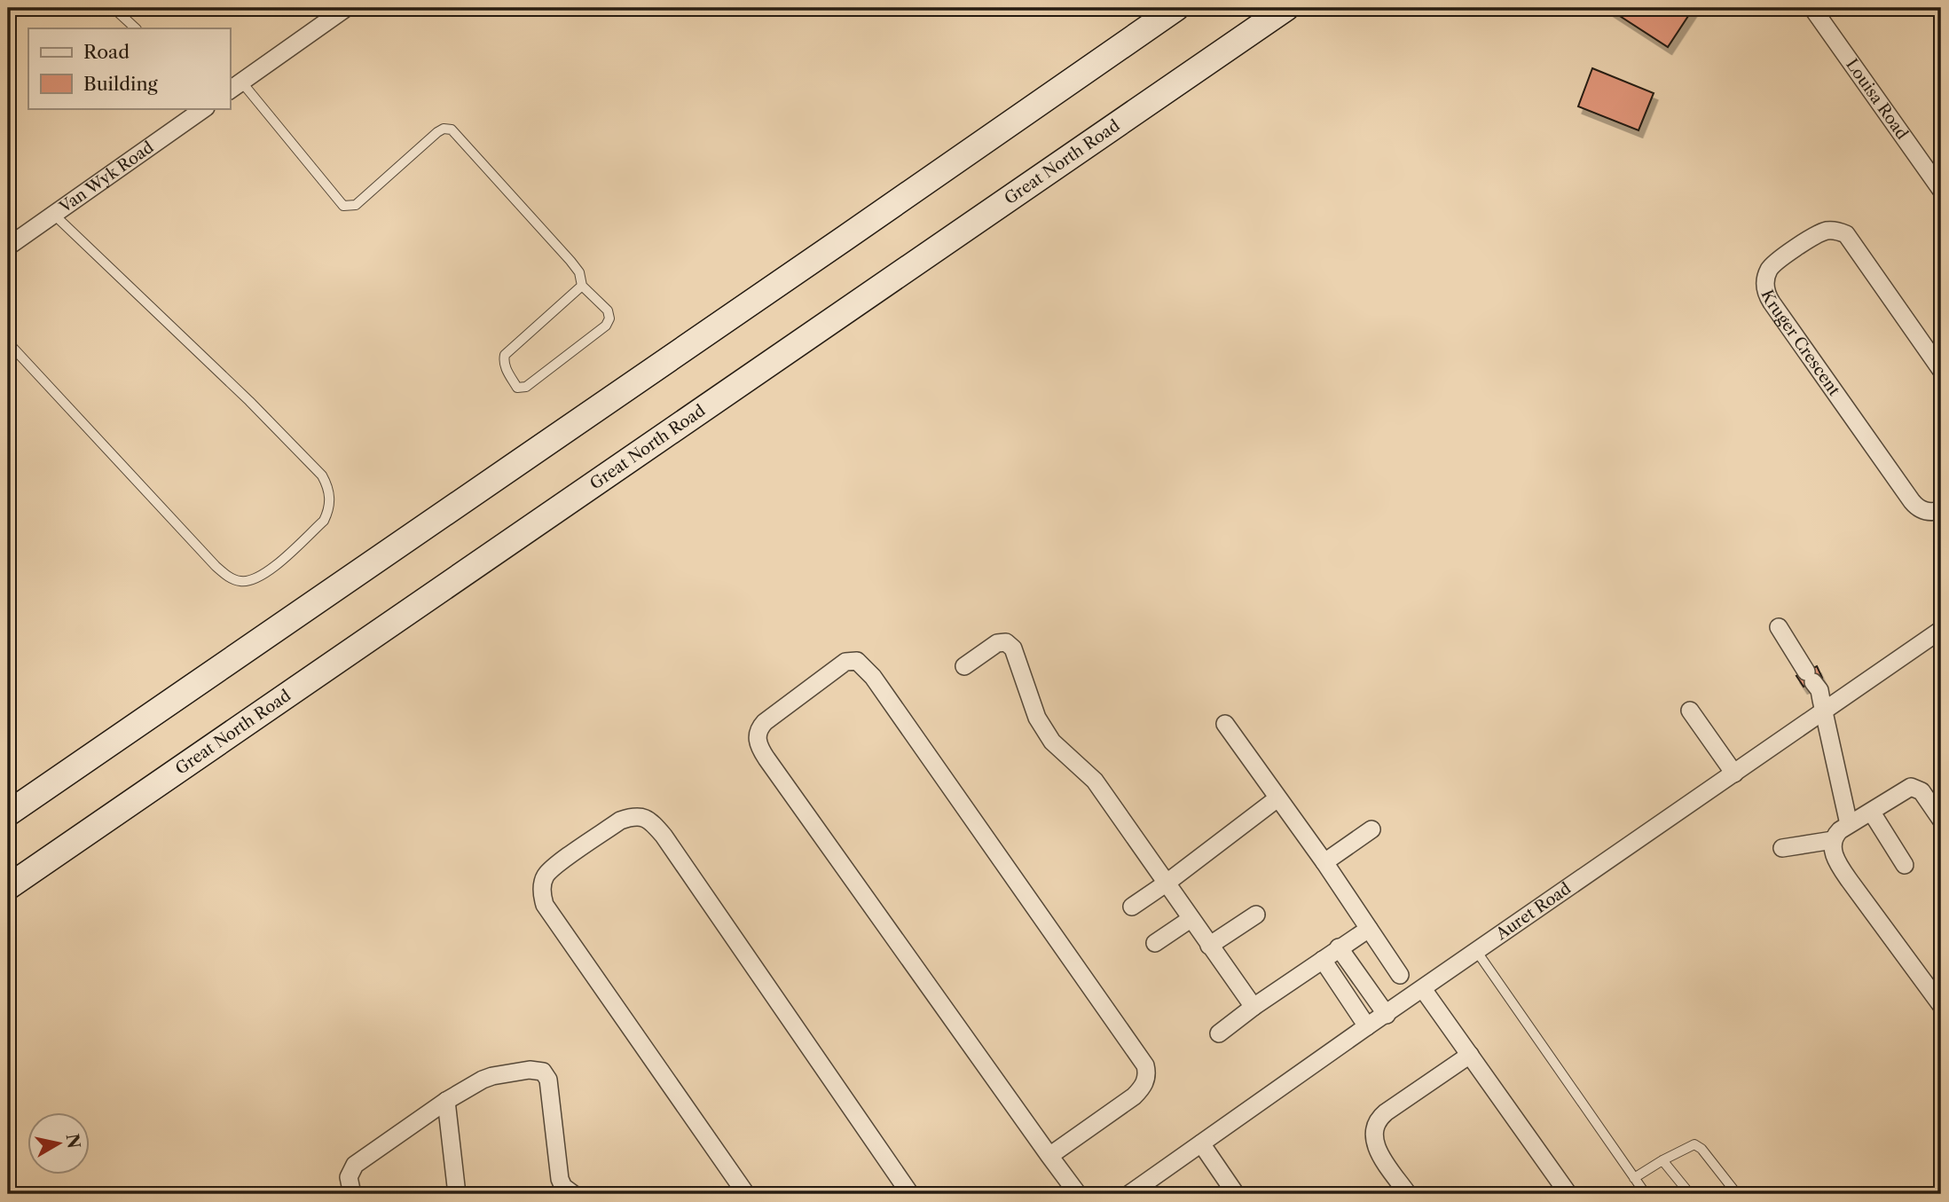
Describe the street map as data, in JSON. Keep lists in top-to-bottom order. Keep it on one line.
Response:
{"streets":{"main road":["Great North Road"],"street":["Louisa Road","Van Wyk Road","Kruger Crescent","Auret Road"]},"legend":["Road","Building"],"north":"right"}
